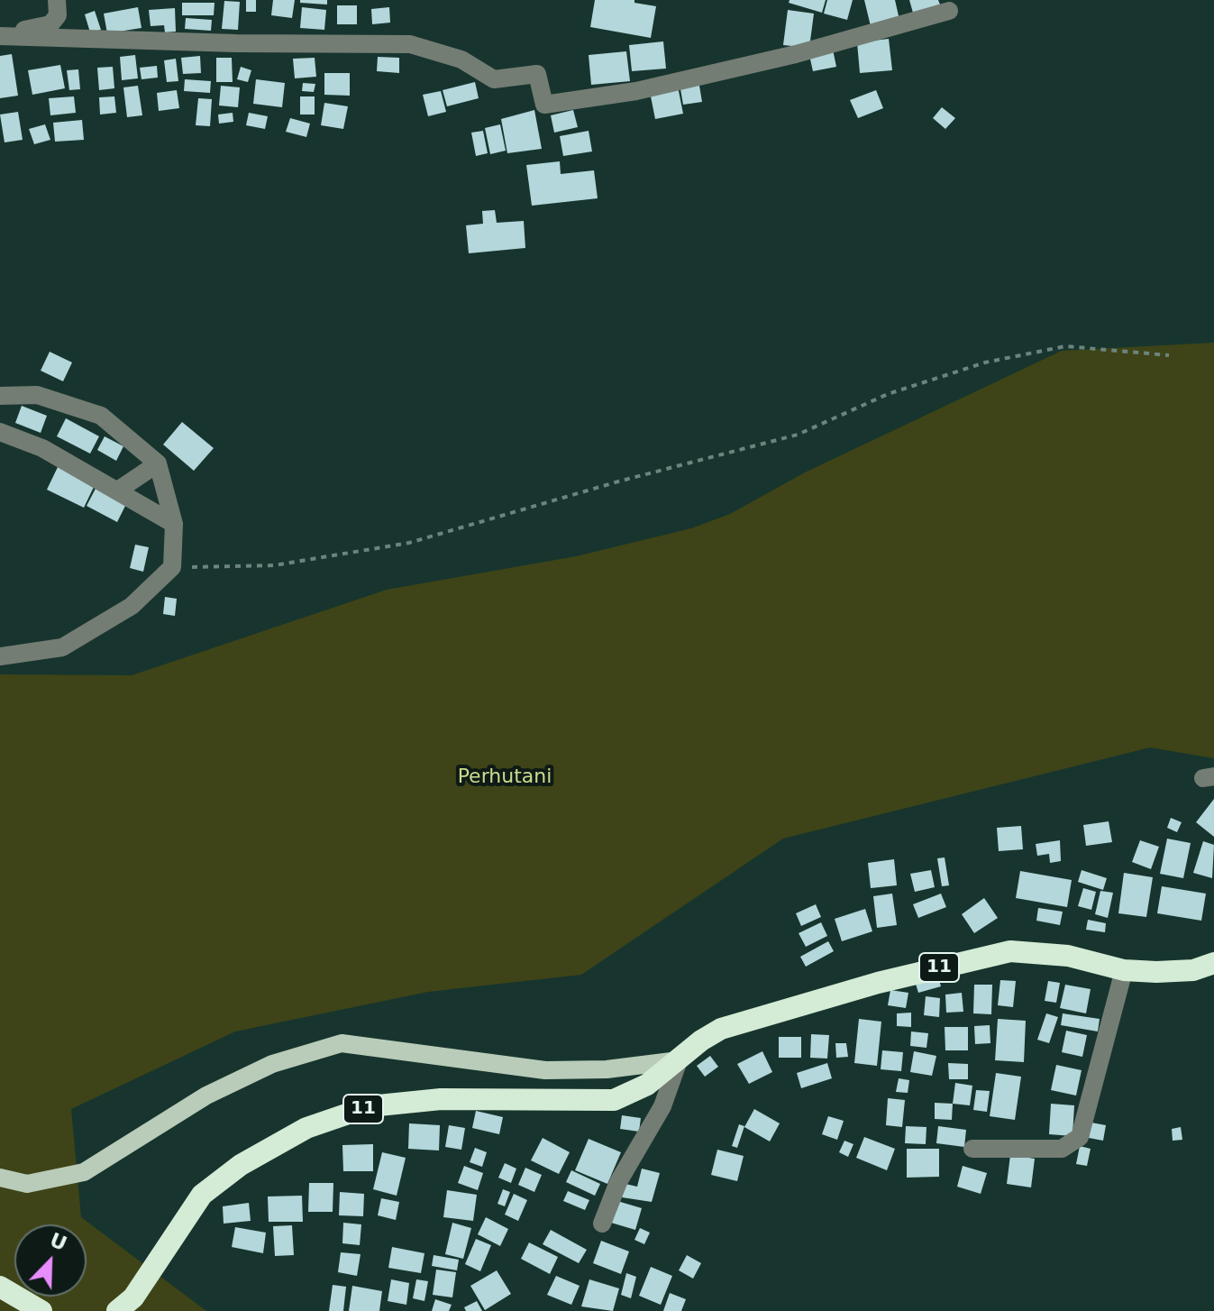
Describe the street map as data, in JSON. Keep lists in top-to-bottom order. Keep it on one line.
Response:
{"streets":{"highway":["11"]},"parks":["Perhutani"],"north":"top right"}
